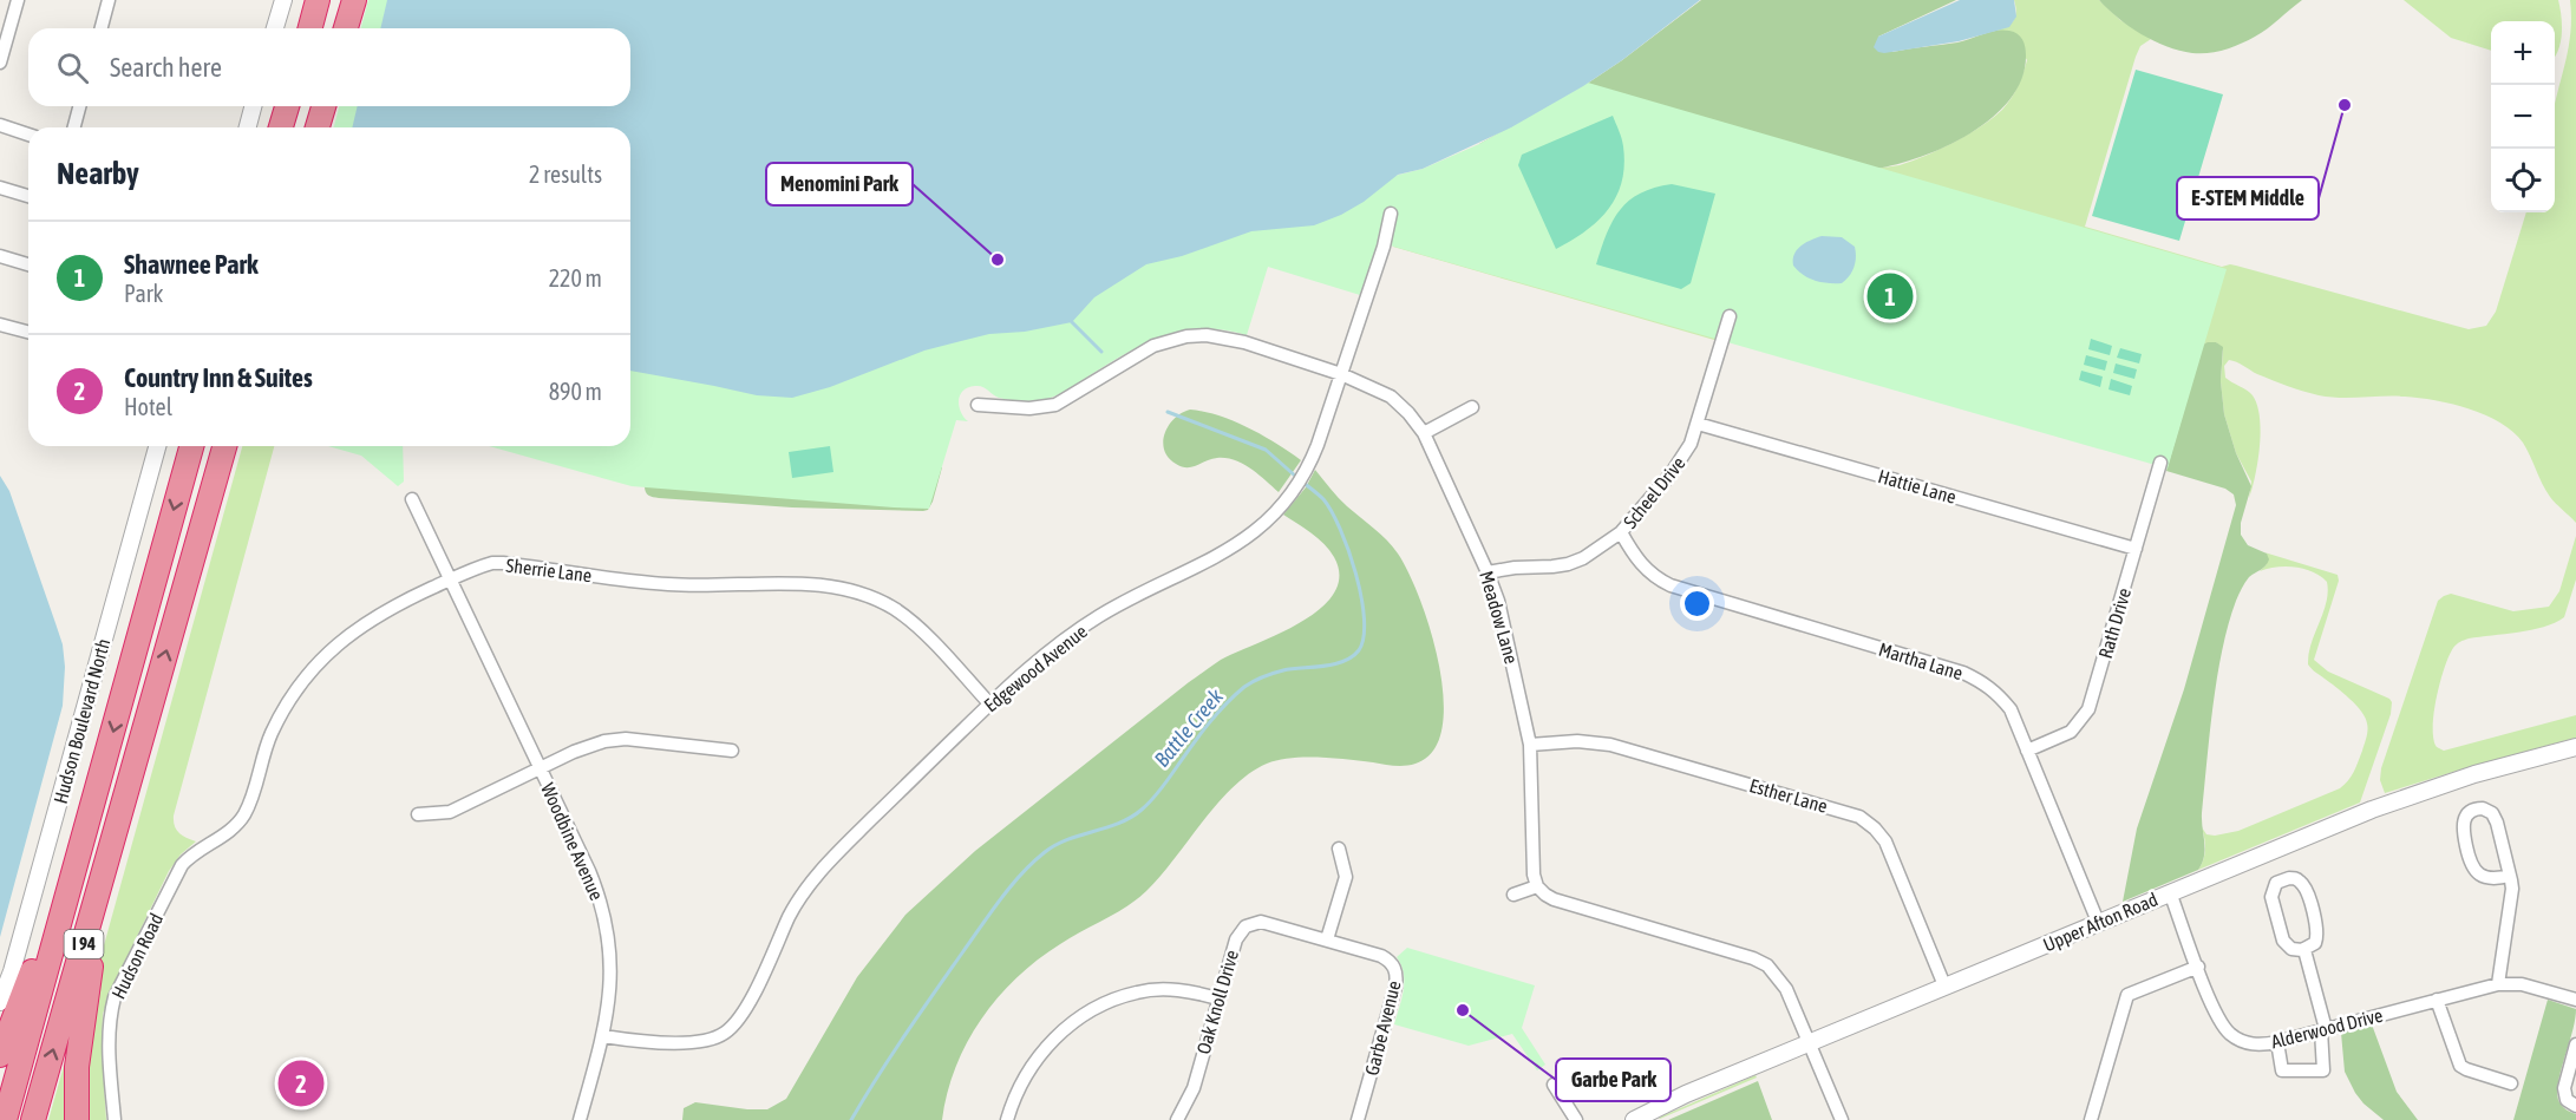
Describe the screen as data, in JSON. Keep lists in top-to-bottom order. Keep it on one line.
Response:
{"streets":{"highway":["I 94"],"street":["Hattie Lane","Scheel Drive","Sherrie Lane","Meadow Lane","Rath Drive","Martha Lane","Edgewood Avenue","Hudson Boulevard North","Esther Lane","Woodbine Avenue","Upper Afton Road","Hudson Road","Oak Knoll Drive","Garbe Avenue","Alderwood Drive"]},"crossings":[["Hattie Lane","Scheel Drive"],["Hattie Lane","Rath Drive"],["Scheel Drive","Meadow Lane"],["Scheel Drive","Martha Lane"],["Sherrie Lane","Edgewood Avenue"],["Sherrie Lane","Woodbine Avenue"],["Sherrie Lane","Hudson Road"],["Meadow Lane","Edgewood Avenue"],["Meadow Lane","Esther Lane"],["Rath Drive","Martha Lane"],["Martha Lane","Upper Afton Road"],["Edgewood Avenue","Woodbine Avenue"],["Esther Lane","Upper Afton Road"],["Upper Afton Road","Alderwood Drive"],["Oak Knoll Drive","Garbe Avenue"]],"water":["Battle Creek"],"places":["E-STEM Middle","Menomini Park","Garbe Park"],"page":{"map_buttons":["+","−"],"search":"Search here","heading":["Nearby","2 results"],"list":[{"mark":"1","name":"Shawnee Park","note":"Park","value":"220 m"},{"mark":"2","name":"Country Inn & Suites","note":"Hotel","value":"890 m"}],"pins":["1","2"]}}
